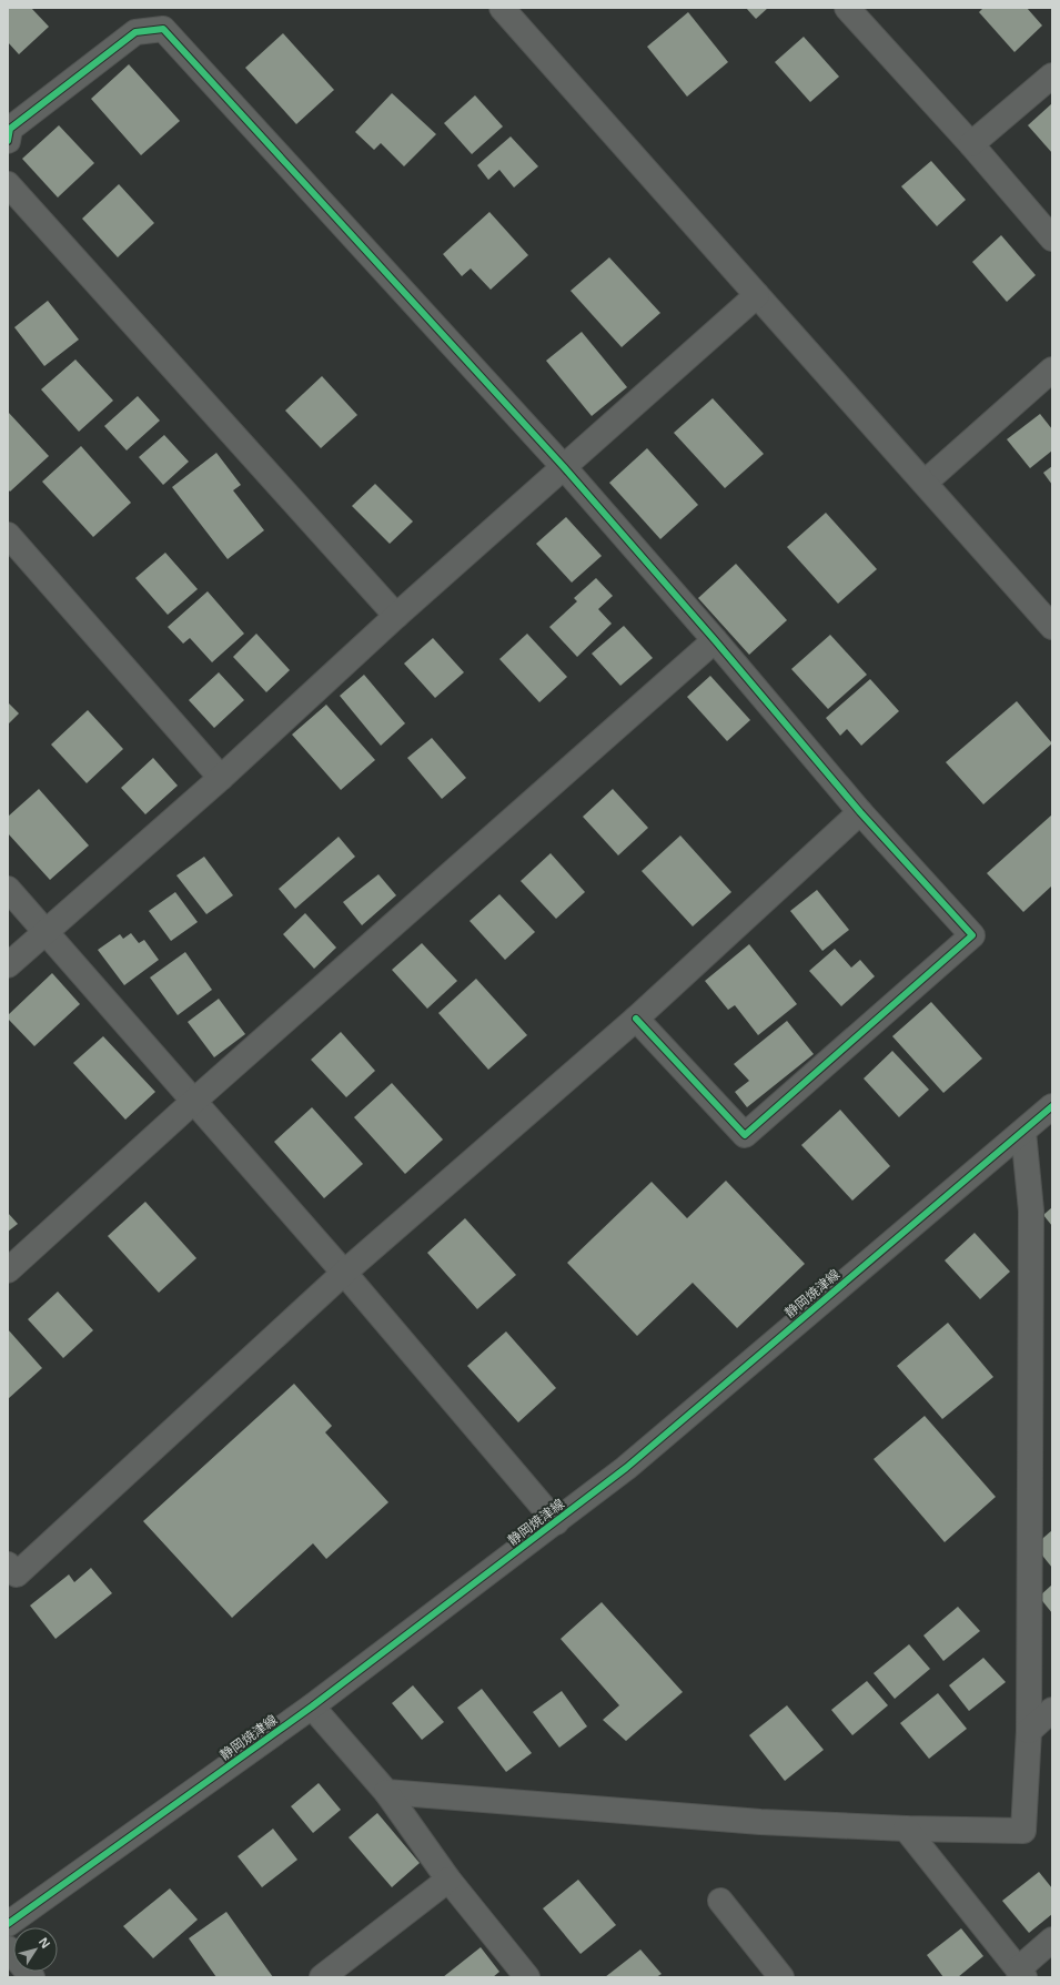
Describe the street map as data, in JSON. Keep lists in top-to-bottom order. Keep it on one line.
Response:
{"streets":{"street":["静岡焼津線"]},"north":"top right"}
